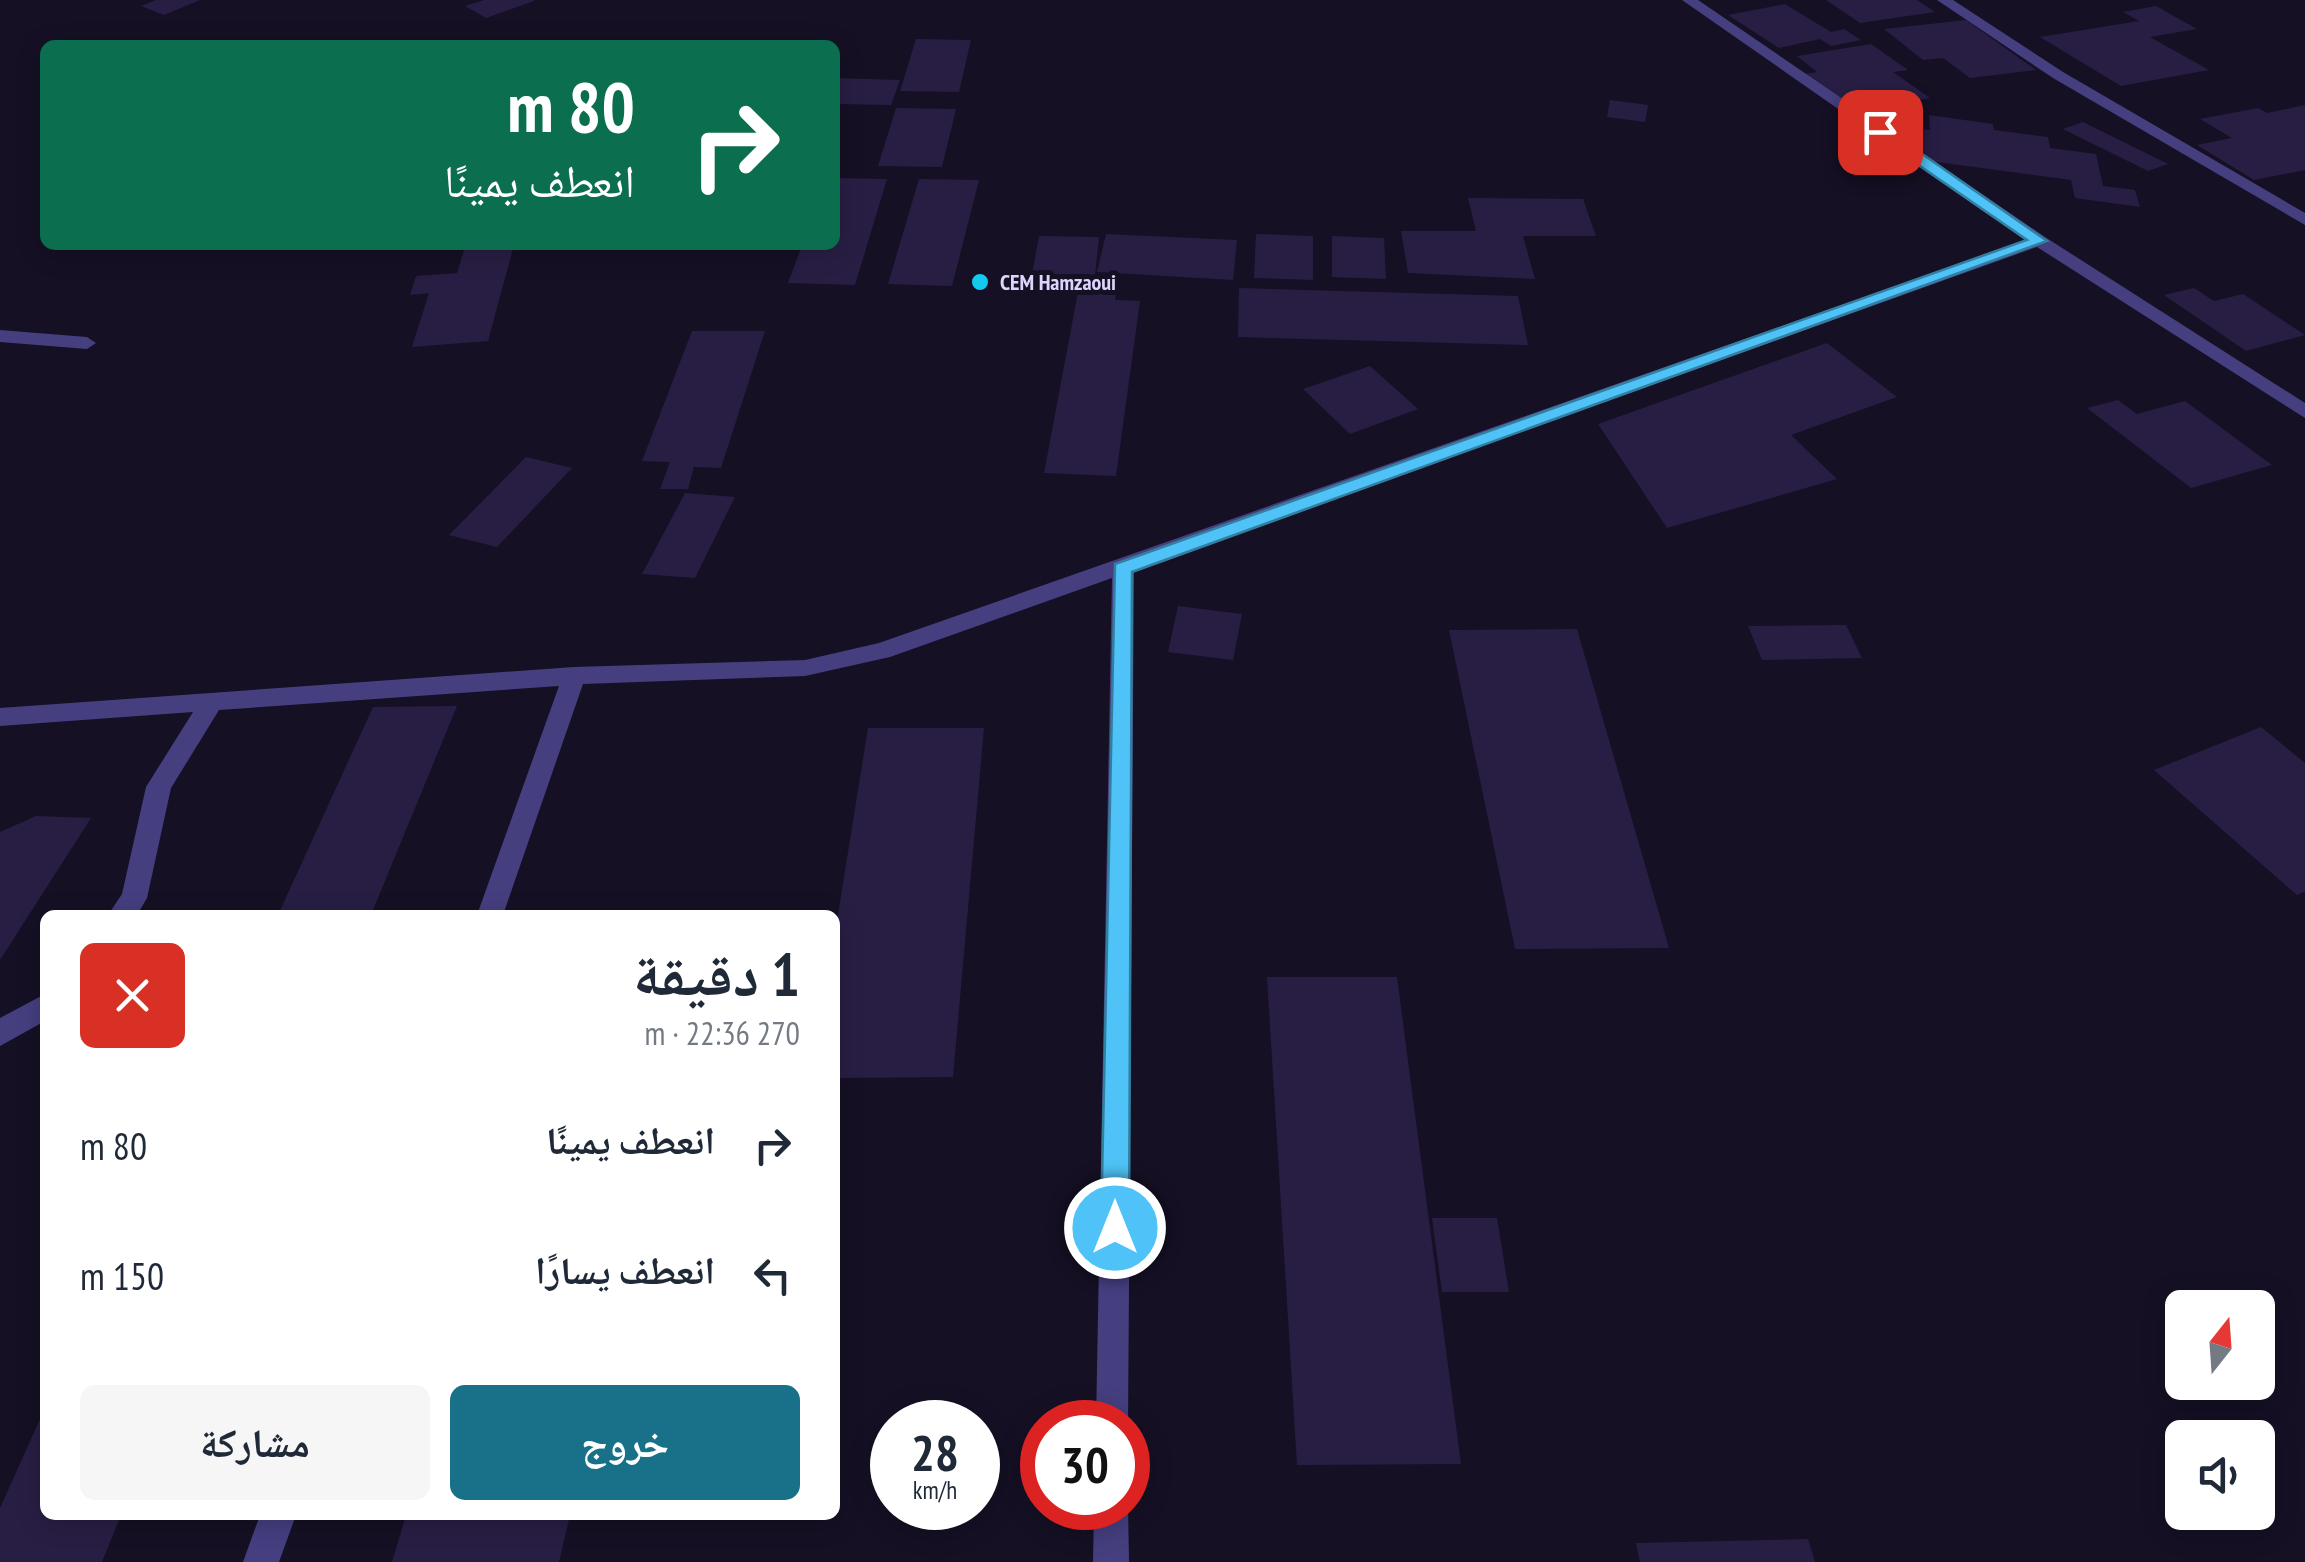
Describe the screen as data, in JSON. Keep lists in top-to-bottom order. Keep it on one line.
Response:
{"places":["CEM Hamzaoui"],"north":"top","page":{"turn":["80 m","انعطف يمينًا"],"heading":["1 دقيقة","270 m · 22:36"],"list":[{"name":"انعطف يمينًا","value":"80 m"},{"name":"انعطف يسارًا","value":"150 m"}],"buttons":["خروج","مشاركة"],"speed":"28 km/h","limit":"30"}}
